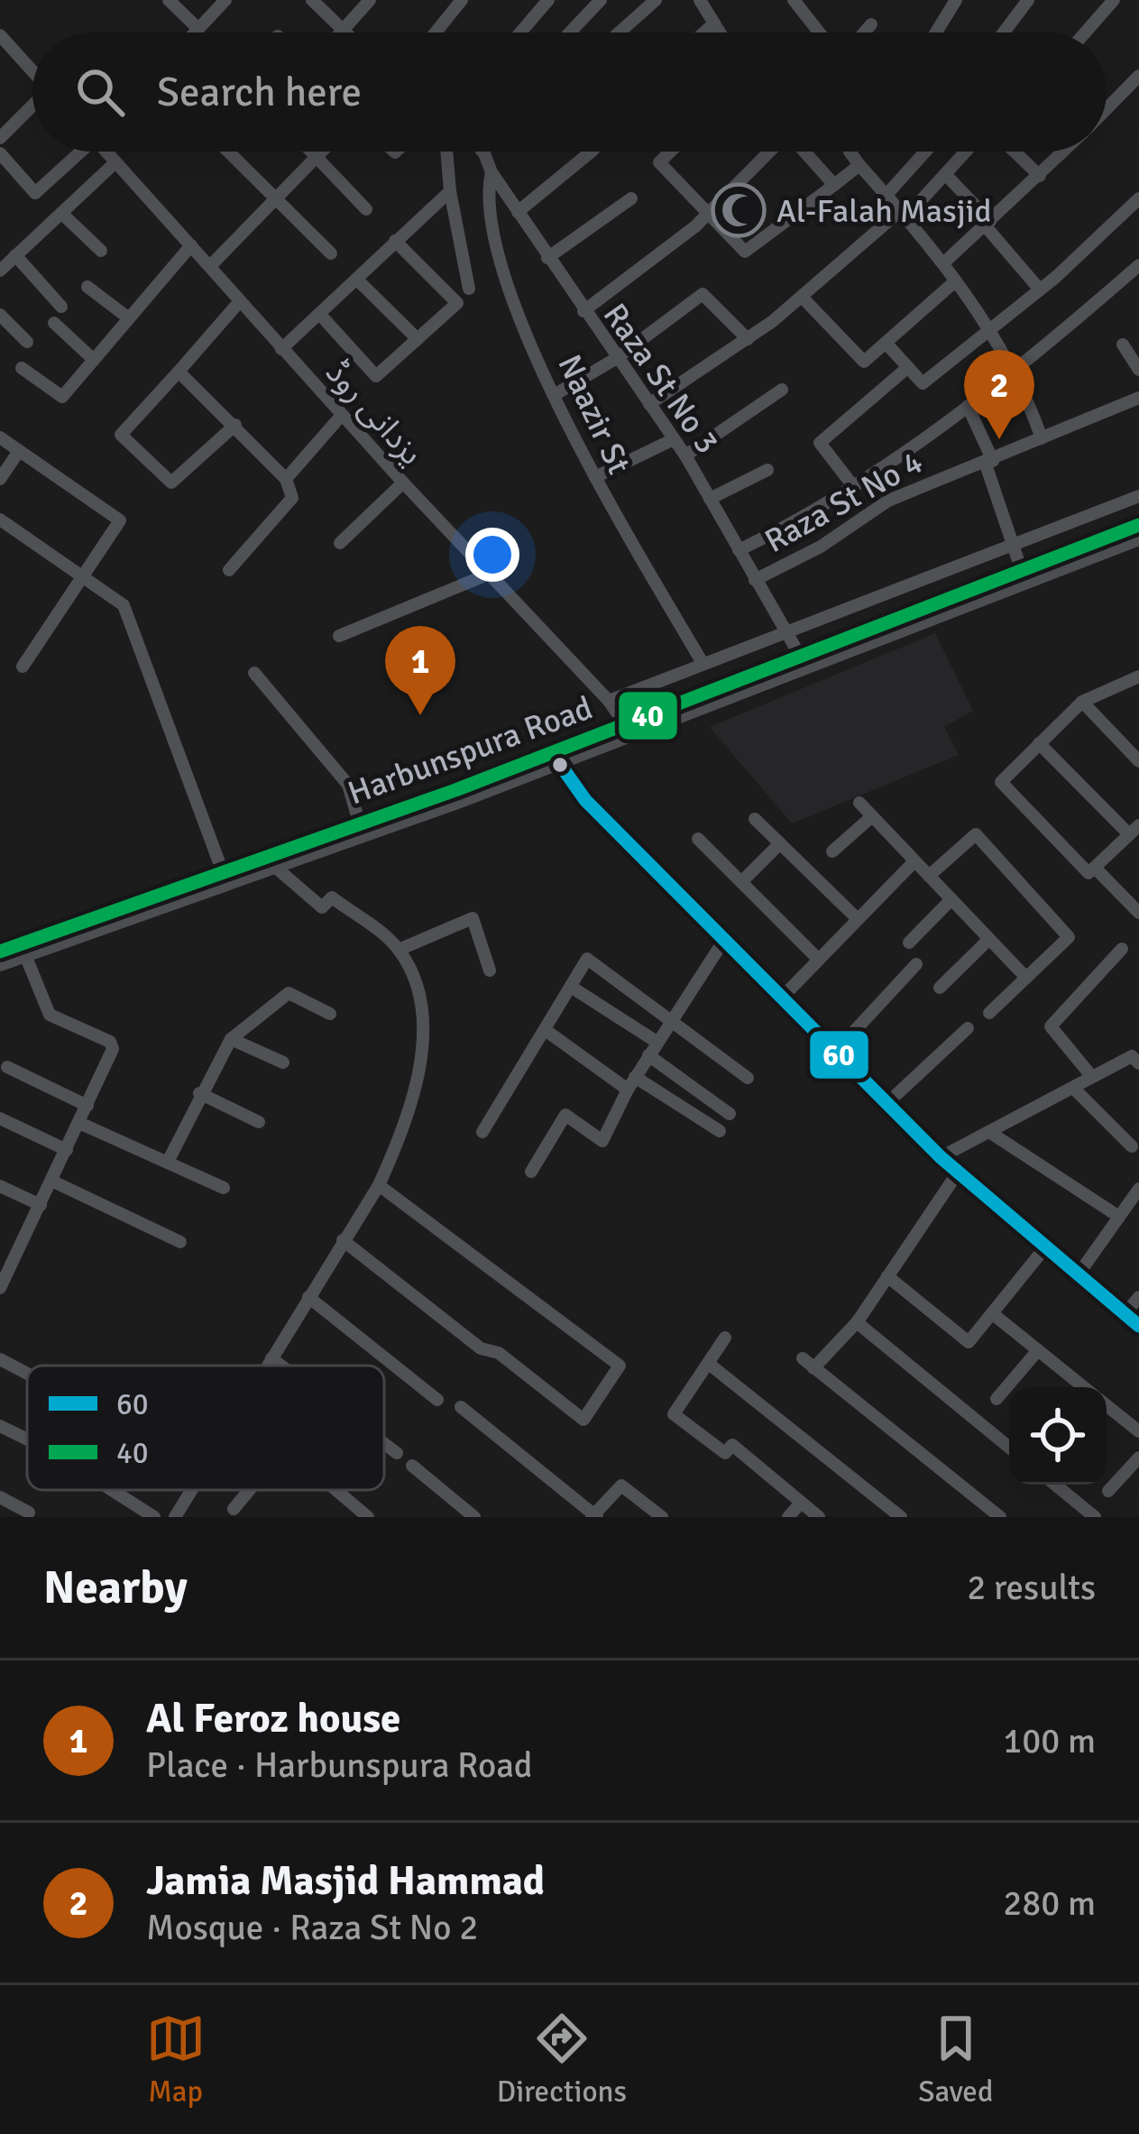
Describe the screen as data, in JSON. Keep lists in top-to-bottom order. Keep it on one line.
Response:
{"streets":{"main road":["Harbunspura Road"],"street":["Raza St No 3","یزدانی روڈ","Naazir St","Raza St No 4"]},"crossings":[["Raza St No 3","Naazir St"],["Raza St No 3","Raza St No 4"],["Raza St No 3","Harbunspura Road"],["یزدانی روڈ","Harbunspura Road"]],"places":{"mosque":["Al-Falah Masjid"]},"lines":["transit line 40","transit line 60"],"legend":["60","40"],"page":{"search":"Search here","pins":["2","1"],"heading":["Nearby","2 results"],"list":[{"mark":"1","name":"Al Feroz house","note":"Place · Harbunspura Road","value":"100 m"},{"mark":"2","name":"Jamia Masjid Hammad","note":"Mosque · Raza St No 2","value":"280 m"}],"nav":["Map","Directions","Saved"]}}
